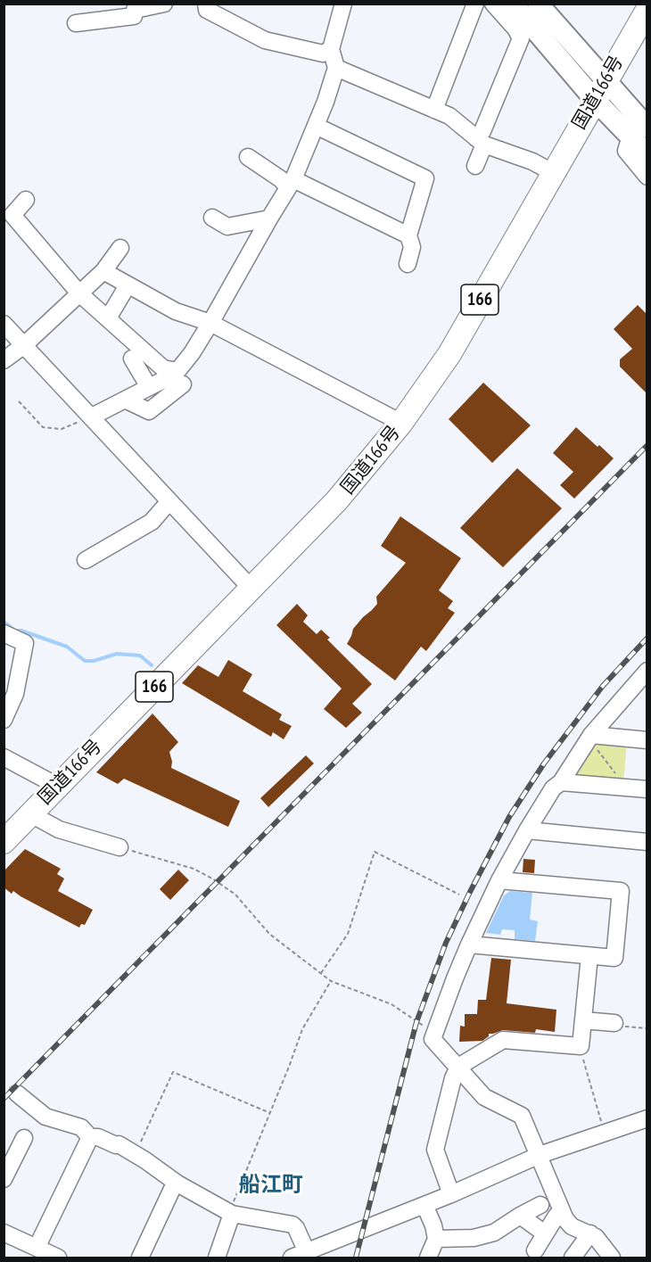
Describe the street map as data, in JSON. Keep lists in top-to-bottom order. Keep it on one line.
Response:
{"streets":{"highway":["国道166号","166"]},"districts":["船江町"]}
